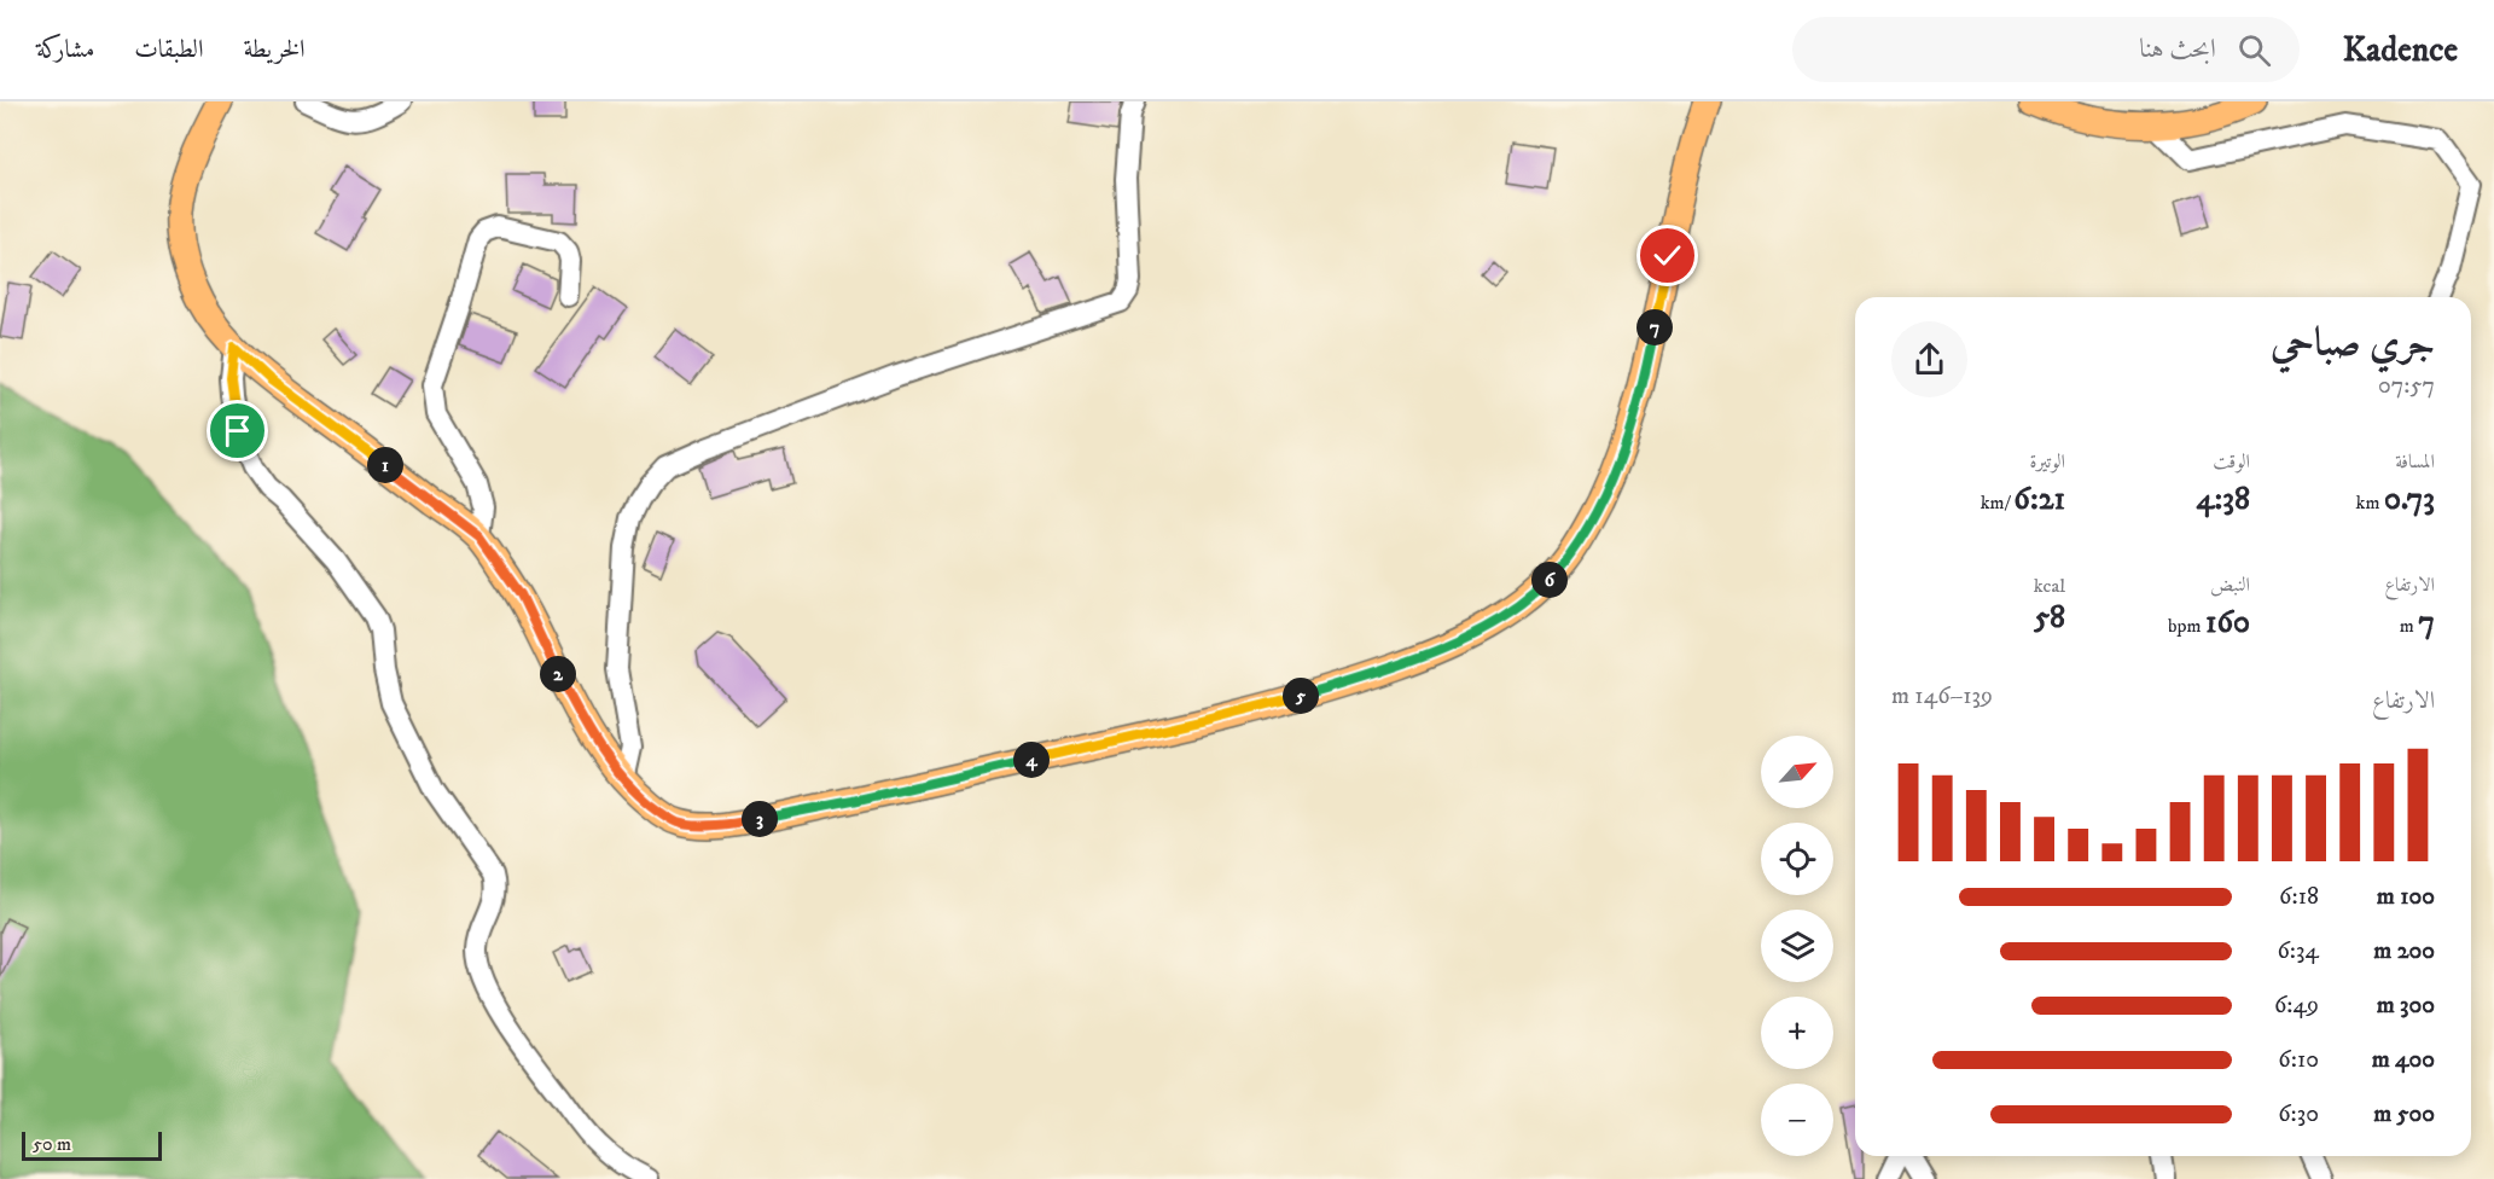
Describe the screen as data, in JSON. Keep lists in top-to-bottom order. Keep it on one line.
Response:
{"scale_bar":"50 m","north":"top right","page":{"header":"Kadence","search":"ابحث هنا","nav":["الخريطة","الطبقات","مشاركة"],"heading":["جري صباحي","07:57"],"pins":["7","1","6","2","5","4","3"],"stats":[["المسافة","0.73 km"],["الوقت","4:38"],["الوتيرة","6:21 /km"],["الارتفاع","7 m"],["النبض","160 bpm"],["kcal","58"]],"chart":["الارتفاع","139–146 m"],"map_buttons":["+","−"],"list":[{"name":"100 m","note":"6:18"},{"name":"200 m","note":"6:34"},{"name":"300 m","note":"6:49"},{"name":"400 m","note":"6:10"},{"name":"500 m","note":"6:30"}],"scale":"50 m"}}
